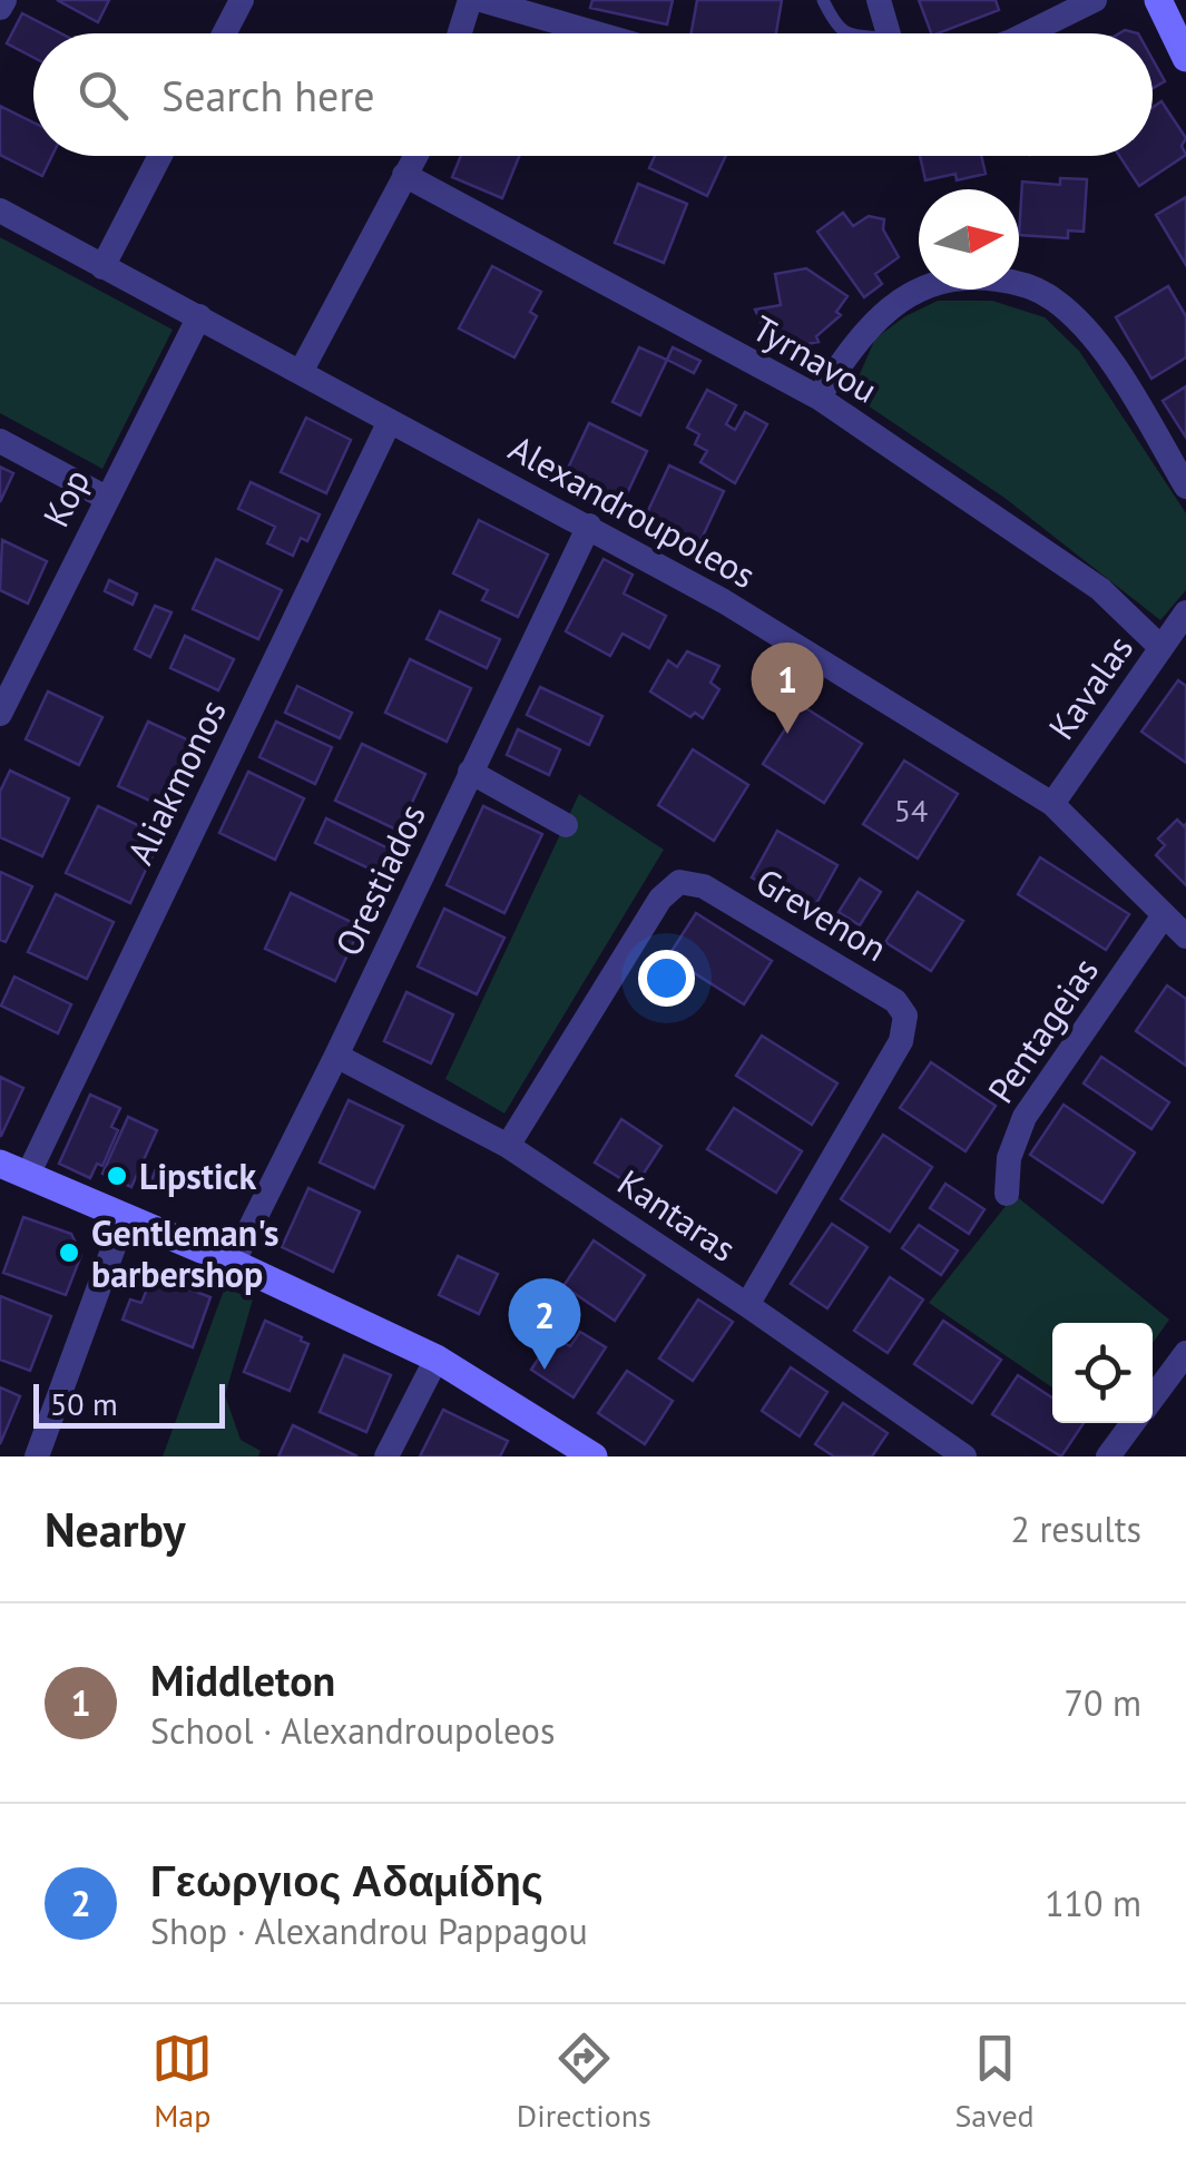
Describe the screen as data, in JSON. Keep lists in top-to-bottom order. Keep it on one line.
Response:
{"streets":{"street":["Tyrnavou","Kop","Alexandroupoleos","Kavalas","Aliakmonos","Orestiados","Grevenon","Pentageias","Kantaras"]},"crossings":[["Tyrnavou","Kavalas"],["Kop","Alexandroupoleos"],["Alexandroupoleos","Kavalas"],["Alexandroupoleos","Aliakmonos"],["Alexandroupoleos","Orestiados"],["Alexandroupoleos","Pentageias"],["Orestiados","Kantaras"],["Grevenon","Kantaras"]],"places":["Lipstick","Gentleman's barbershop"],"house_numbers":["54"],"scale_bar":"50 m","north":"right","page":{"search":"Search here","pins":["1","2"],"scale":"50 m","heading":["Nearby","2 results"],"list":[{"mark":"1","name":"Middleton","note":"School · Alexandroupoleos","value":"70 m"},{"mark":"2","name":"Γεωργιος Αδαμίδης","note":"Shop · Alexandrou Pappagou","value":"110 m"}],"nav":["Map","Directions","Saved"]}}
